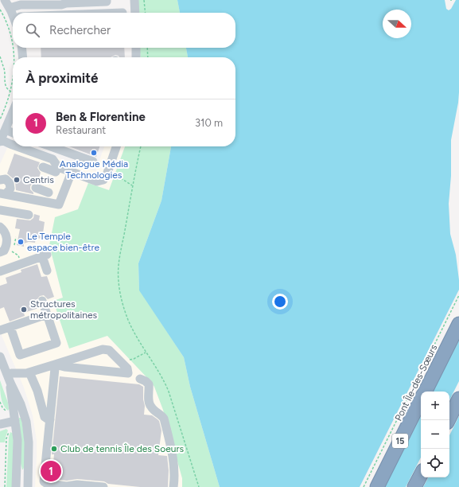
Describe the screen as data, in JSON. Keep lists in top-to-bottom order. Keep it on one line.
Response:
{"streets":{"highway":["Pont Île-des-Sœurs","15"]},"places":["Analogue Média Technologies","Centris","Le Temple espace bien-être","Structures métropolitaines","Club de tennis Île des Soeurs"],"north":"right","page":{"search":"Rechercher","heading":"À proximité","list":[{"mark":"1","name":"Ben & Florentine","note":"Restaurant","value":"310 m"}],"map_buttons":["+","−"],"pins":"1"}}
